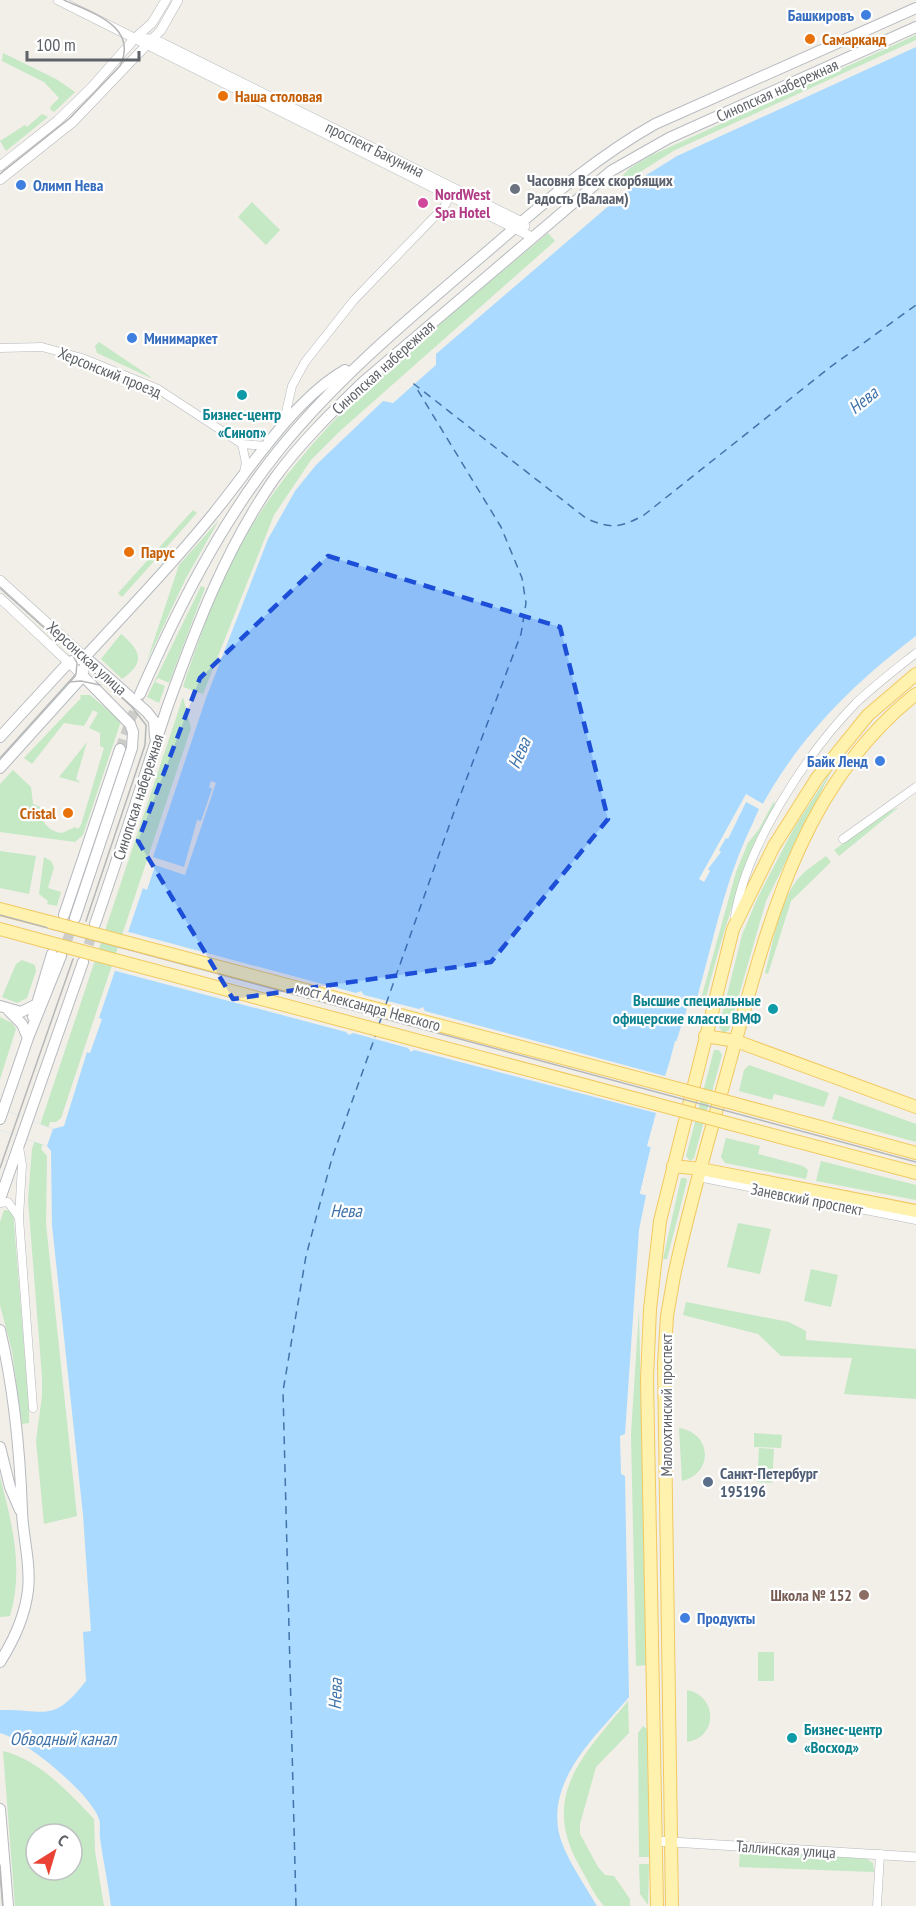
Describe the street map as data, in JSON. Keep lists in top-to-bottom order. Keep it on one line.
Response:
{"streets":{"main road":["Синопская набережная","Херсонская улица","мост Александра Невского","Малоохтинский проспект"],"street":["проспект Бакунина","Херсонский проезд","Заневский проспект","Таллинская улица"]},"crossings":[["Синопская набережная","проспект Бакунина"],["Синопская набережная","Херсонский проезд"],["Синопская набережная","Херсонская улица"],["Заневский проспект","Малоохтинский проспект"],["Малоохтинский проспект","Таллинская улица"]],"water":["Нева","Обводный канал"],"places":["Башкировъ","Самарканд","Наша столовая","Олимп Нева","Часовня Всех скорбящих Радость (Валаам)","NordWest Spa Hotel","Минимаркет","Бизнес-центр «Синоп»","Парус","Байк Ленд","Cristal","Высшие специальные офицерские классы ВМФ","Санкт-Петербург 195196","Школа № 152","Продукты","Бизнес-центр «Восход»"],"scale_bar":"100 m","north":"top right"}
